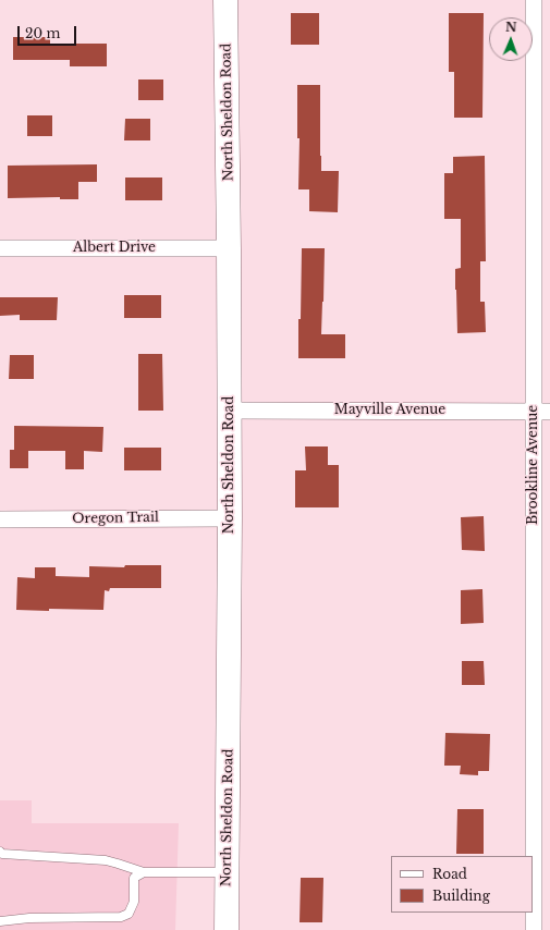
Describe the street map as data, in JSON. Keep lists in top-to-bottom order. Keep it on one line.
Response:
{"streets":{"main road":["North Sheldon Road"],"street":["Albert Drive","Mayville Avenue","Brookline Avenue","Oregon Trail"]},"crossings":[["North Sheldon Road","Albert Drive"],["North Sheldon Road","Mayville Avenue"],["North Sheldon Road","Oregon Trail"],["Mayville Avenue","Brookline Avenue"]],"legend":["Road","Building"],"scale_bar":"20 m","north":"top"}
